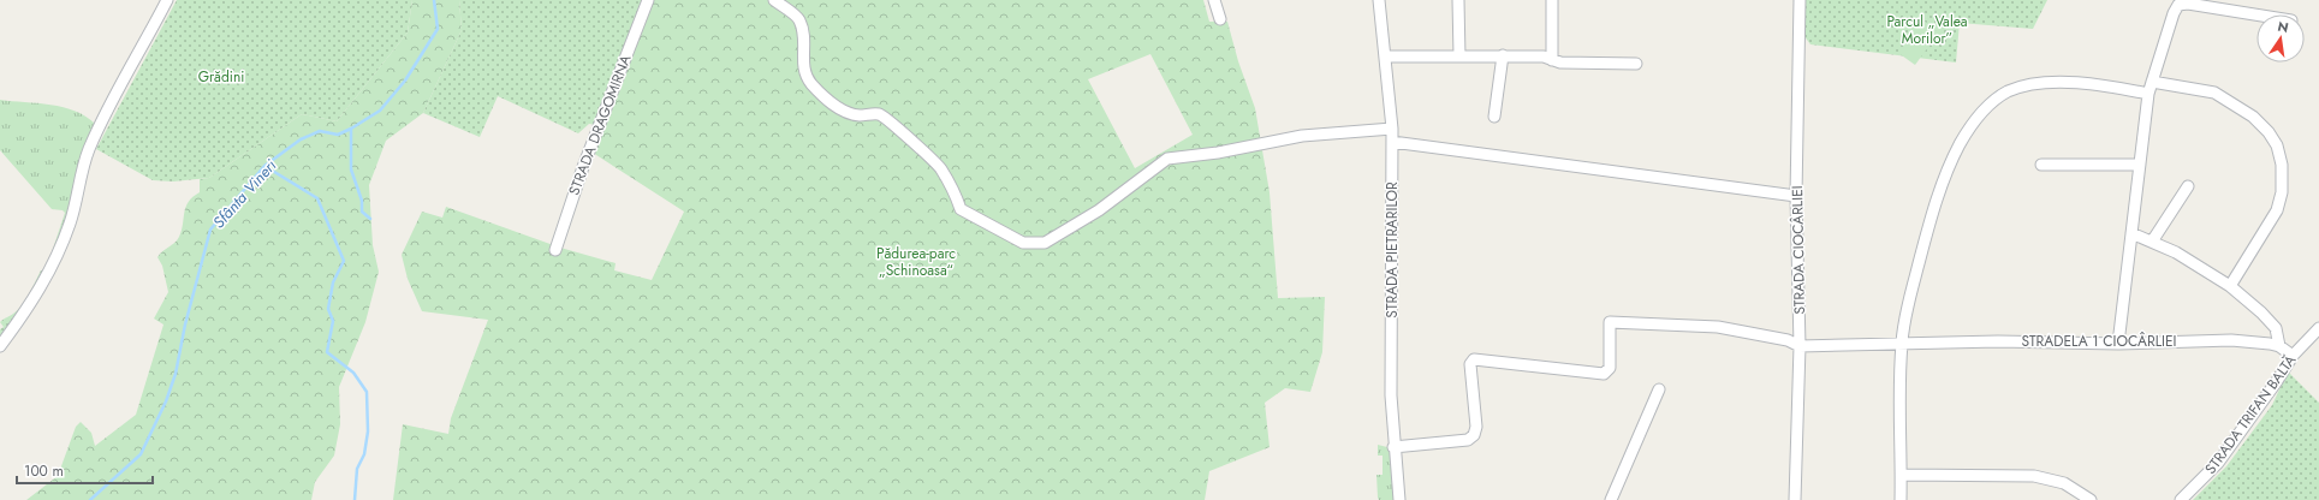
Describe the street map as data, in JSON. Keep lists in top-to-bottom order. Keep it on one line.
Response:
{"streets":{"street":["STRADA DRAGOMIRNA","STRADA PIETRARILOR","STRADA CIOCÂRLIEI","STRADELA 1 CIOCÂRLIEI","STRADA TRIFAN BALTĂ"]},"crossings":[["STRADA CIOCÂRLIEI","STRADELA 1 CIOCÂRLIEI"]],"water":["Sfânta Vineri"],"parks":["Parcul „Valea Morilor”","Grădini","Pădurea-parc „Schinoasa“"],"scale_bar":"100 m","north":"top"}
